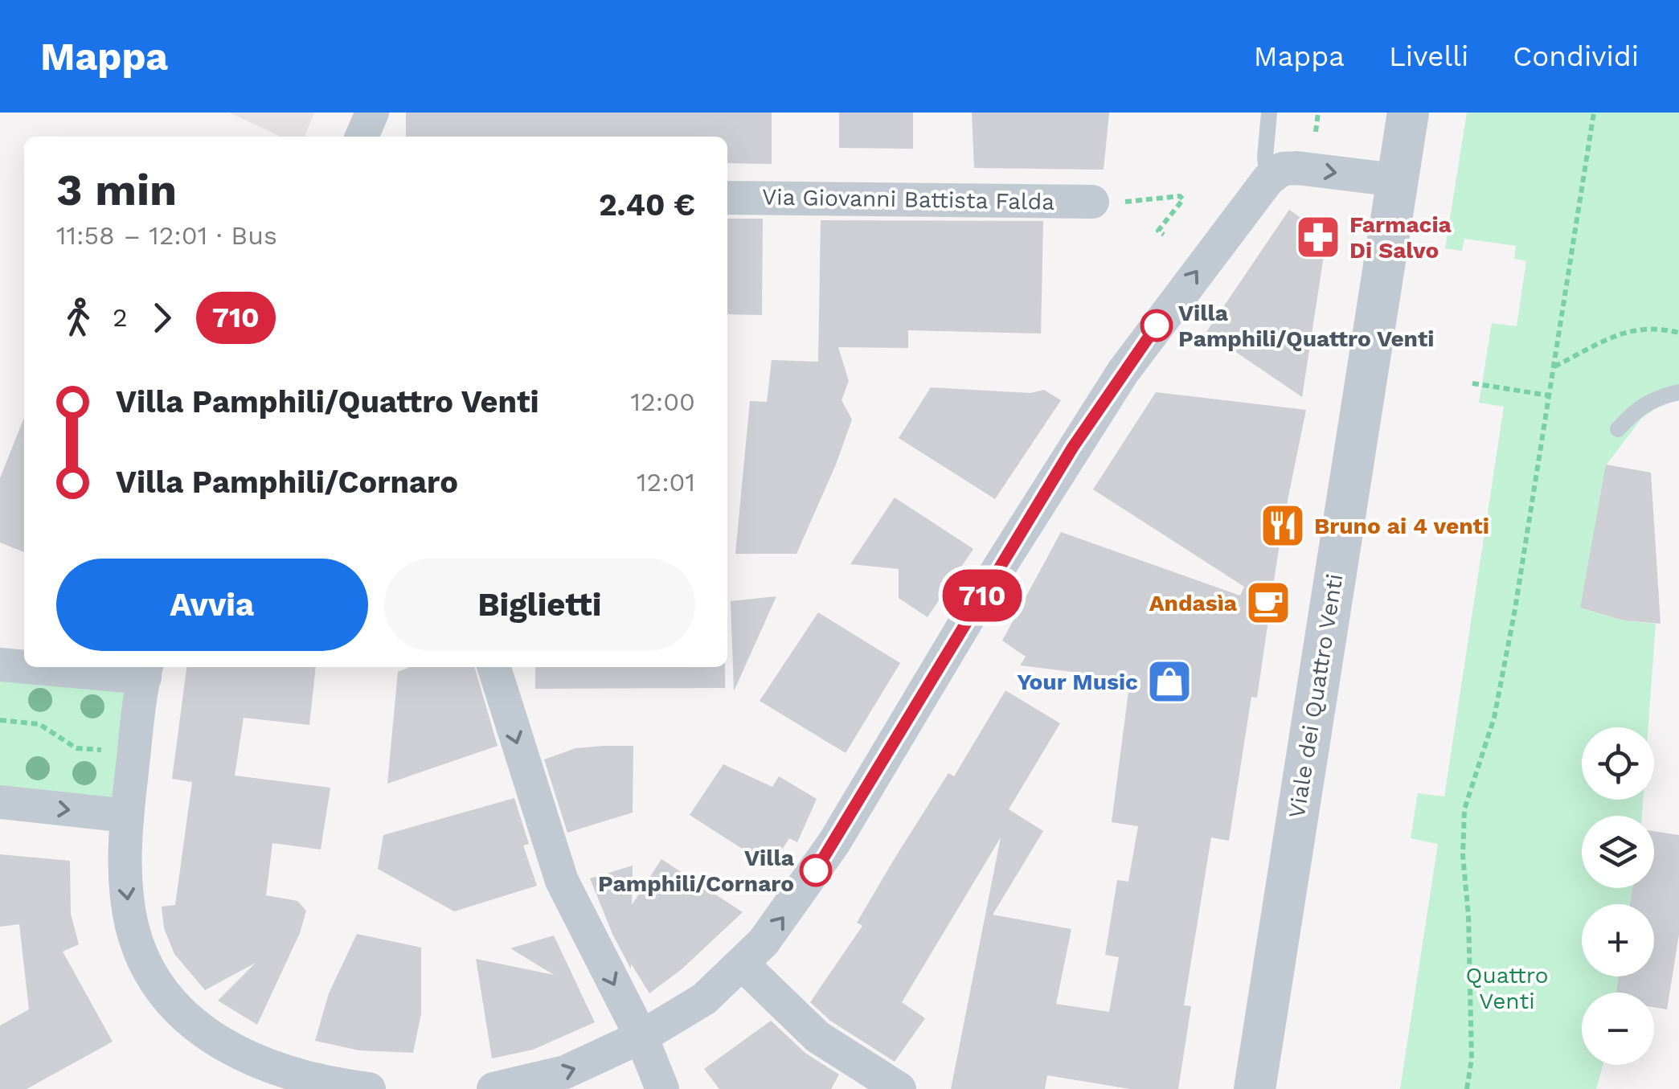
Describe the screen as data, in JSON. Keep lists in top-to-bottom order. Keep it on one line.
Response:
{"streets":{"street":["Via Giovanni Battista Falda","Viale dei Quattro Venti"]},"parks":["Quattro Venti"],"places":{"pharmacy":["Farmacia Di Salvo"],"other":["Villa Pamphili/Quattro Venti","Villa Pamphili/Cornaro"],"restaurant":["Bruno ai 4 venti"],"cafe":["Andasìa"],"shop":["Your Music"]},"lines":["bus line 710"],"page":{"header":"Mappa","nav":["Mappa","Livelli","Condividi"],"on_map":"710","heading":["3 min","11:58 – 12:01 · Bus","2.40 €"],"legs":["2","710"],"list":[{"name":"Villa Pamphili/Quattro Venti","value":"12:00"},{"name":"Villa Pamphili/Cornaro","value":"12:01"}],"buttons":["Avvia","Biglietti"],"map_buttons":["+","−"]}}
